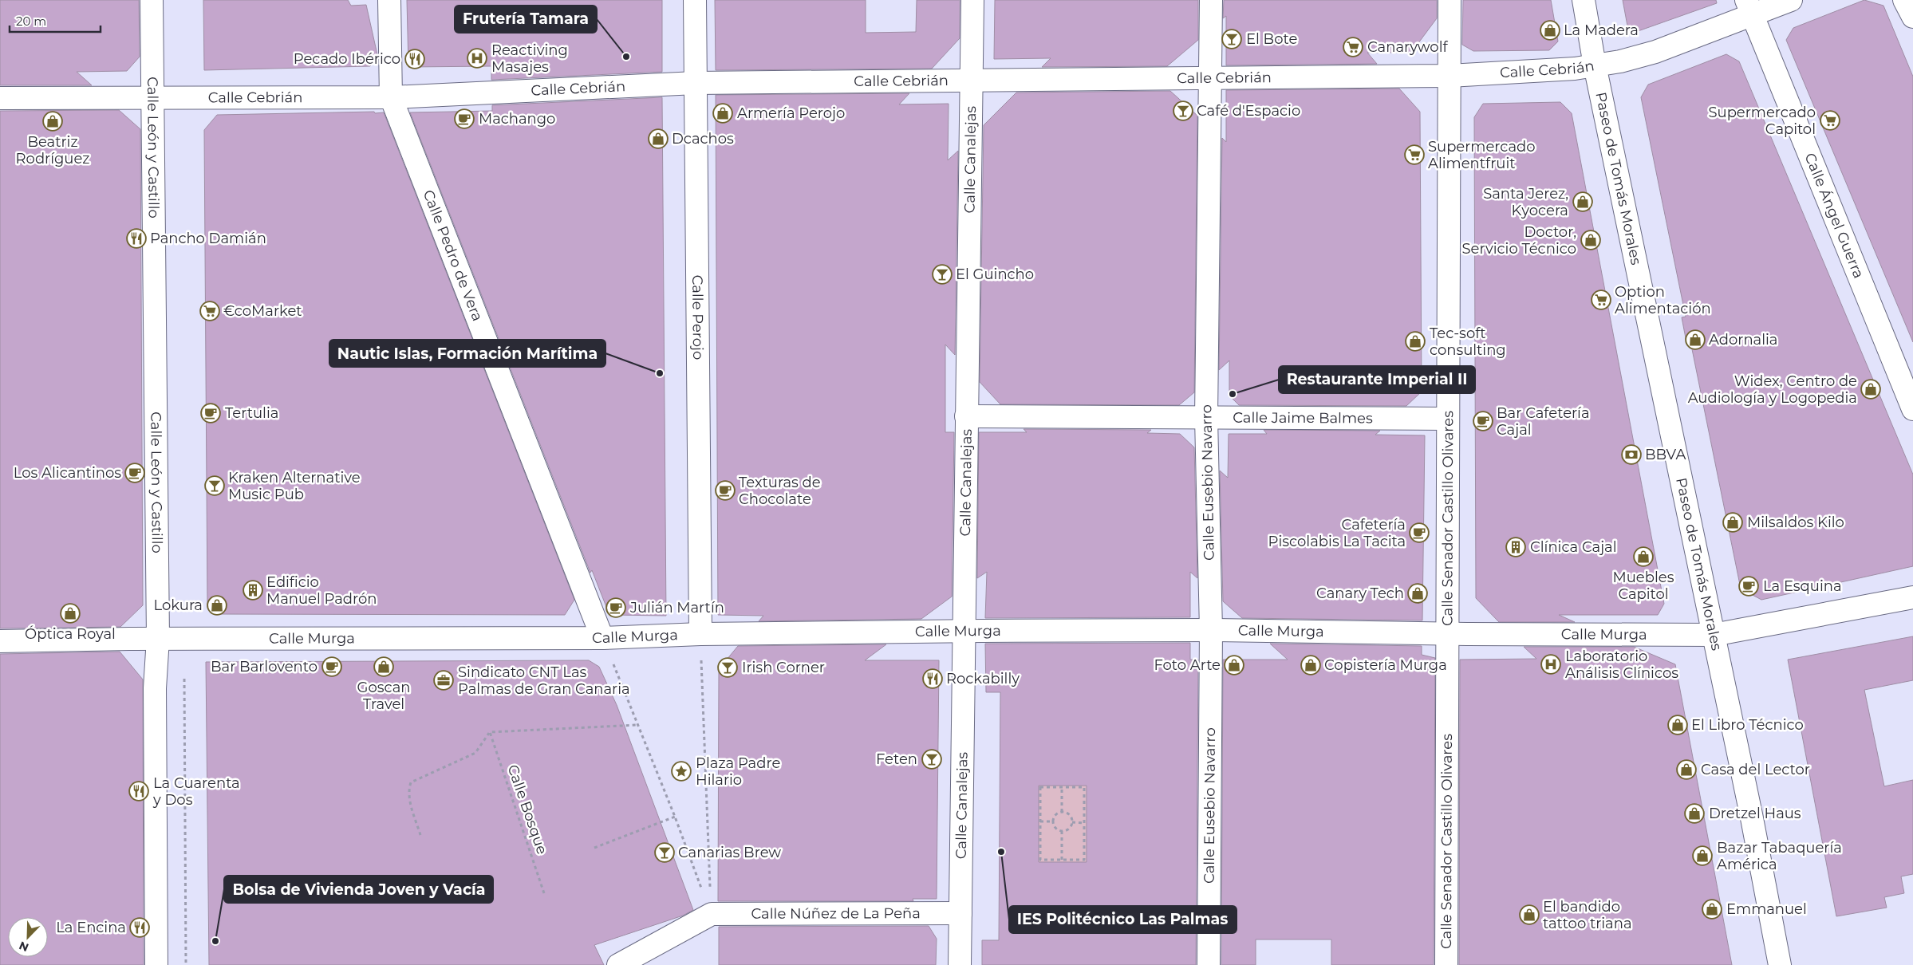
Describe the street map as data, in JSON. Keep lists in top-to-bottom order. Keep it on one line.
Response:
{"streets":{"street":["Calle Cebrián","Calle León y Castillo","Calle Canalejas","Paseo de Tomás Morales","Calle Ángel Guerra","Calle Pedro de Vera","Calle Perojo","Calle Jaime Balmes","Calle Eusebio Navarro","Calle Senador Castillo Olivares","Calle Murga","Calle Núñez de La Peña"],"path":["Calle Bosque"]},"crossings":[["Calle Cebrián","Calle León y Castillo"],["Calle Cebrián","Calle Canalejas"],["Calle Cebrián","Paseo de Tomás Morales"],["Calle Cebrián","Calle Ángel Guerra"],["Calle Cebrián","Calle Pedro de Vera"],["Calle Cebrián","Calle Perojo"],["Calle Cebrián","Calle Eusebio Navarro"],["Calle Cebrián","Calle Senador Castillo Olivares"],["Calle León y Castillo","Calle Murga"],["Calle Canalejas","Calle Jaime Balmes"],["Calle Canalejas","Calle Murga"],["Calle Canalejas","Calle Núñez de La Peña"],["Paseo de Tomás Morales","Calle Murga"],["Calle Pedro de Vera","Calle Murga"],["Calle Perojo","Calle Murga"],["Calle Jaime Balmes","Calle Eusebio Navarro"],["Calle Jaime Balmes","Calle Senador Castillo Olivares"],["Calle Eusebio Navarro","Calle Murga"],["Calle Senador Castillo Olivares","Calle Murga"]],"places":{"shop":["La Madera","Armería Perojo","Beatriz Rodríguez","Dcachos","Santa Jerez, Kyocera","Doctor, Servicio Técnico","Adornalia","Tec-soft consulting","Widex, Centro de Audiología y Logopedia","Milsaldos Kilo","Muebles Capitol","Canary Tech","Lokura","Óptica Royal","Foto Arte","Copistería Murga","Goscan Travel","El Libro Técnico","Casa del Lector","Dretzel Haus","Bazar Tabaquería América","Emmanuel","El bandido tattoo triana"],"bar":["El Bote","Café d'Espacio","El Guincho","Kraken Alternative Music Pub","Irish Corner","Feten","Canarias Brew"],"supermarket":["Canarywolf","Supermercado Capitol","Supermercado Alimentfruit","Option Alimentación","€coMarket"],"other":["Frutería Tamara","Nautic Islas, Formación Marítima","Restaurante Imperial II","IES Politécnico Las Palmas","Bolsa de Vivienda Joven y Vacía"],"hospital":["Reactiving Masajes","Laboratorio Análisis Clínicos"],"restaurant":["Pecado Ibérico","Pancho Damián","Rockabilly","La Cuarenta y Dos","La Encina"],"cafe":["Machango","Tertulia","Bar Cafetería Cajal","Los Alicantinos","Texturas de Chocolate","Cafetería Piscolabis La Tacita","La Esquina","Julián Martín","Bar Barlovento"],"bank":["BBVA"],"building":["Clínica Cajal","Edificio Manuel Padrón"],"office":["Sindicato CNT Las Palmas de Gran Canaria"],"place":["Plaza Padre Hilario"]},"scale_bar":"20 m","north":"bottom left"}
